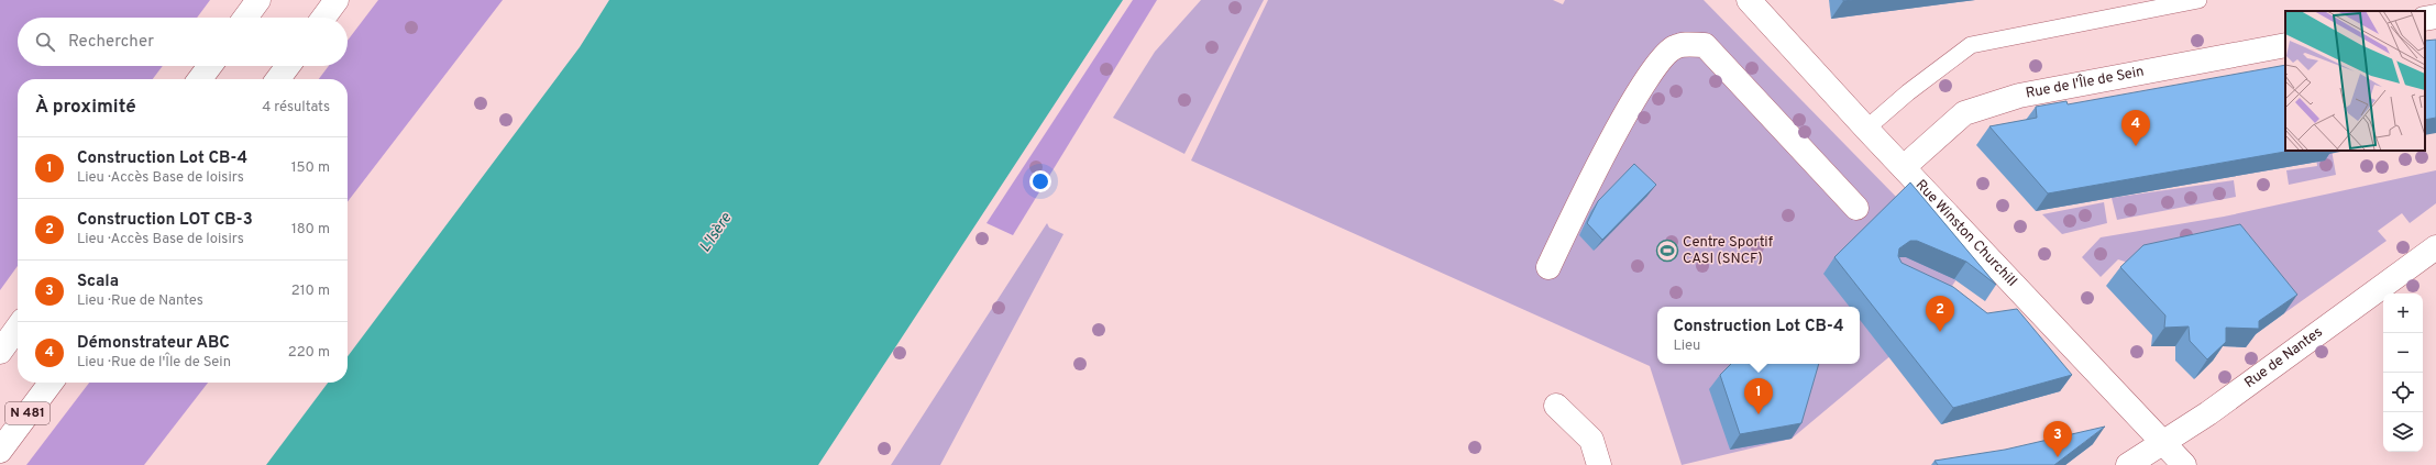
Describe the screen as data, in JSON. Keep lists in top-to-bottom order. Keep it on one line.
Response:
{"streets":{"main road":["Rue de l'Île de Sein","Rue Winston Churchill","Rue de Nantes","N 481"]},"crossings":[["Rue de l'Île de Sein","Rue Winston Churchill"],["Rue Winston Churchill","Rue de Nantes"]],"water":["L'Isère"],"places":{"sports":["Centre Sportif CASI (SNCF)"]},"page":{"search":"Rechercher","heading":["À proximité","4 résultats"],"pins":["4","2","1","3"],"list":[{"mark":"1","name":"Construction Lot CB-4","note":"Lieu · Accès Base de loisirs","value":"150 m"},{"mark":"2","name":"Construction LOT CB-3","note":"Lieu · Accès Base de loisirs","value":"180 m"},{"mark":"3","name":"Scala","note":"Lieu · Rue de Nantes","value":"210 m"},{"mark":"4","name":"Démonstrateur ABC","note":"Lieu · Rue de l'Île de Sein","value":"220 m"}],"map_buttons":["+","−"],"popup":["Construction Lot CB-4","Lieu"]}}
